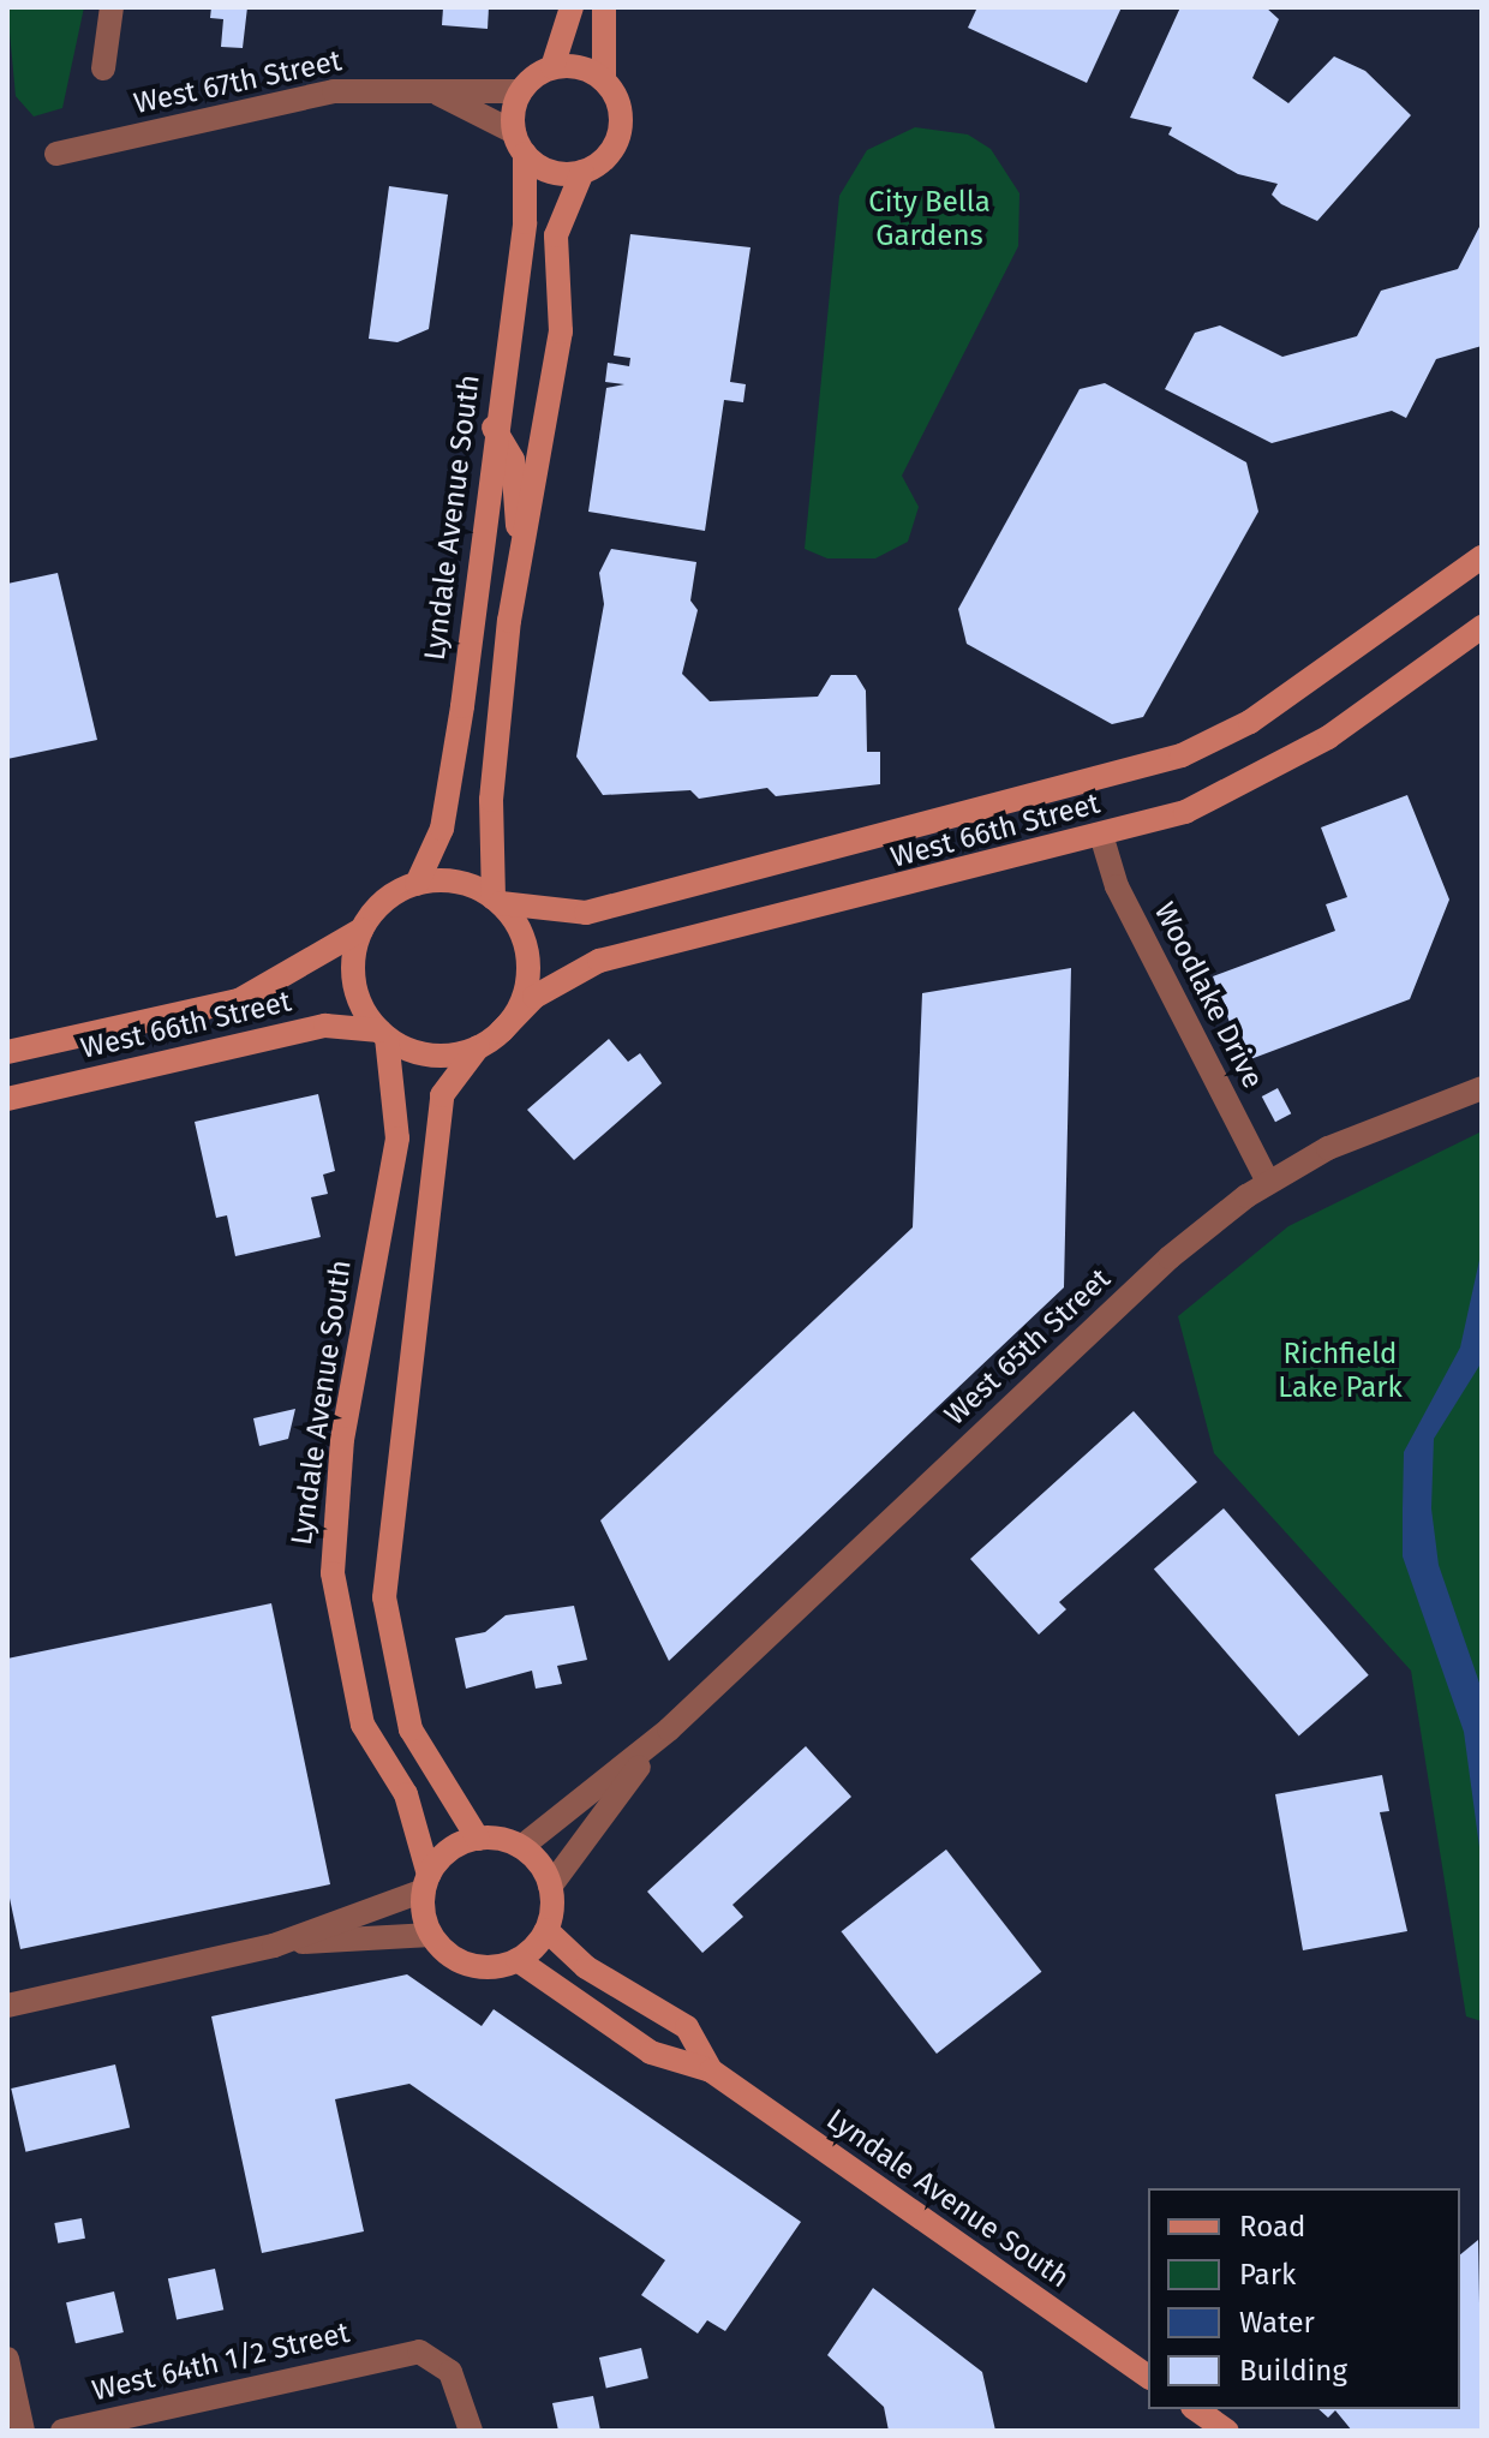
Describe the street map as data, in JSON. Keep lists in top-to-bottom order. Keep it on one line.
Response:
{"streets":{"main road":["Lyndale Avenue South","West 66th Street"],"street":["West 67th Street","Woodlake Drive","West 65th Street","West 64th 1/2 Street"]},"crossings":[["West 67th Street","Lyndale Avenue South"],["Lyndale Avenue South","West 66th Street"],["Lyndale Avenue South","West 65th Street"],["West 66th Street","Woodlake Drive"],["Woodlake Drive","West 65th Street"]],"parks":["City Bella Gardens","Richfield Lake Park"],"legend":["Road","Park","Water","Building"]}
